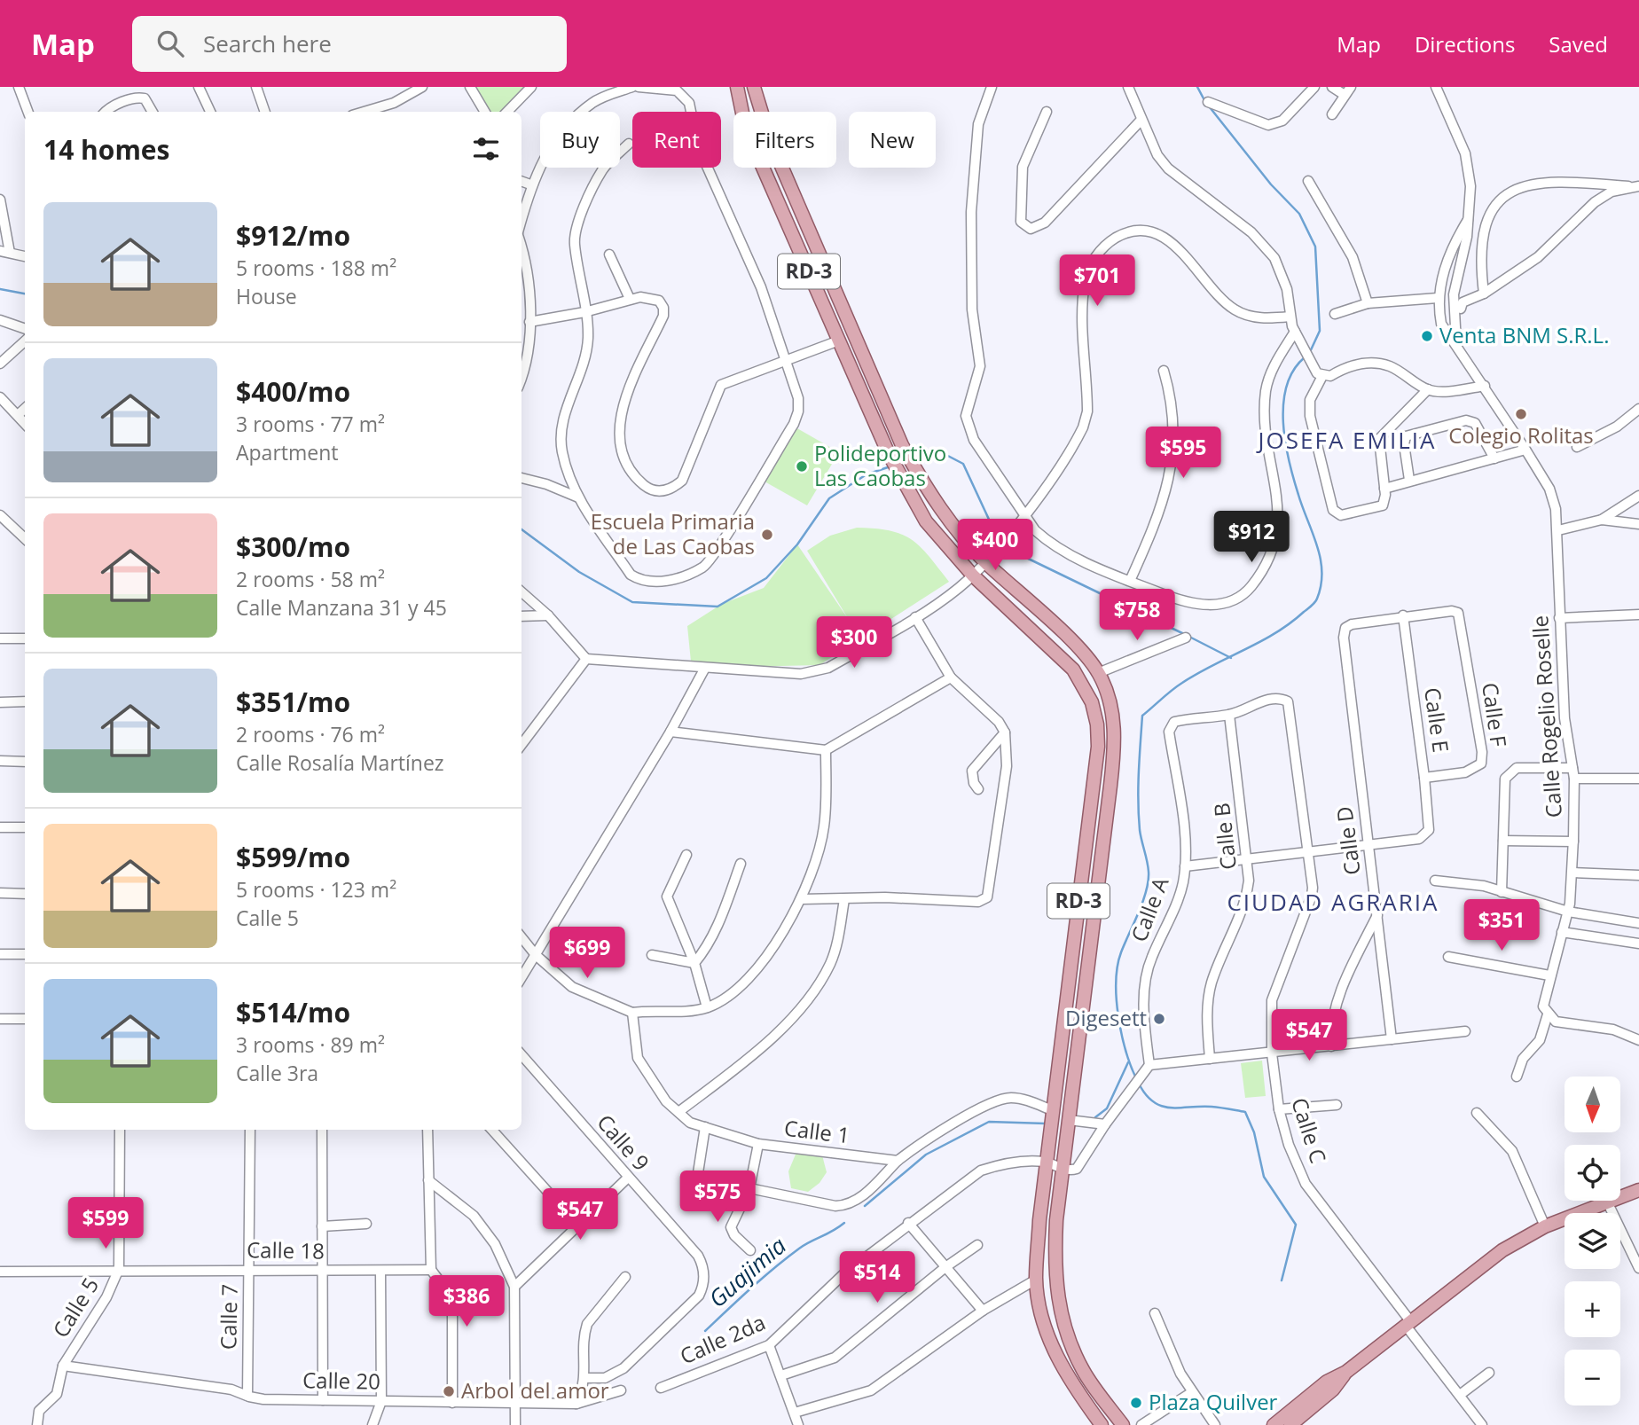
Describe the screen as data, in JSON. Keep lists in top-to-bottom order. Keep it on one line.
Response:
{"streets":{"main road":["RD-3"],"street":["Calle F","Calle Rogelio Roselle","Calle E","Calle B","Calle D","Calle A","Calle C","Calle 1","Calle 9","Calle 18","Calle 5","Calle 7","Calle 2da","Calle 20"]},"crossings":[["Calle F","Calle E"],["Calle F","Calle D"],["Calle E","Calle D"],["Calle B","Calle A"],["Calle B","Calle C"],["Calle A","Calle C"],["Calle 18","Calle 5"],["Calle 18","Calle 7"],["Calle 5","Calle 20"],["Calle 7","Calle 20"]],"districts":["JOSEFA EMILIA","CIUDAD AGRARIA"],"water":["Guajimia"],"places":["Venta BNM S.R.L.","Colegio Rolitas","Polideportivo Las Caobas","Escuela Primaria de Las Caobas","Digesett","Arbol del amor","Plaza Quilver"],"north":"bottom","page":{"header":"Map","search":"Search here","nav":["Map","Directions","Saved"],"chip":["Buy","Rent","Filters","New"],"heading":"14 homes","list":[{"name":"$912/mo","note":"5 rooms · 188 m² · House"},{"name":"$400/mo","note":"3 rooms · 77 m² · Apartment"},{"name":"$300/mo","note":"2 rooms · 58 m² · Calle Manzana 31 y 45"},{"name":"$351/mo","note":"2 rooms · 76 m² · Calle Rosalía Martínez"},{"name":"$599/mo","note":"5 rooms · 123 m² · Calle 5"},{"name":"$514/mo","note":"3 rooms · 89 m² · Calle 3ra"}],"price":["$701","$595","$912","$400","$758","$300","$351","$699","$547","$575","$547","$599","$514","$386"],"map_buttons":["+","−"]}}
